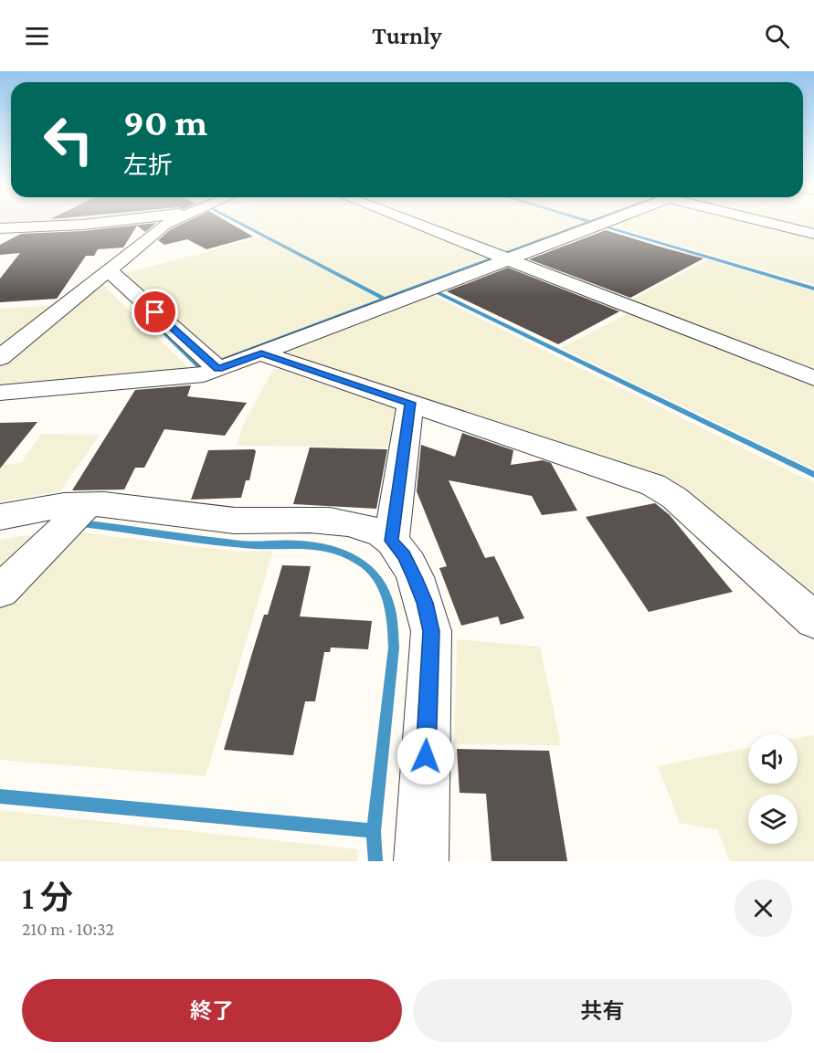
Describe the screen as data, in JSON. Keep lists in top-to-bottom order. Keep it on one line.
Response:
{"page":{"header":"Turnly","turn":["90 m","左折"],"heading":["1 分","210 m · 10:32"],"buttons":["終了","共有"]}}
